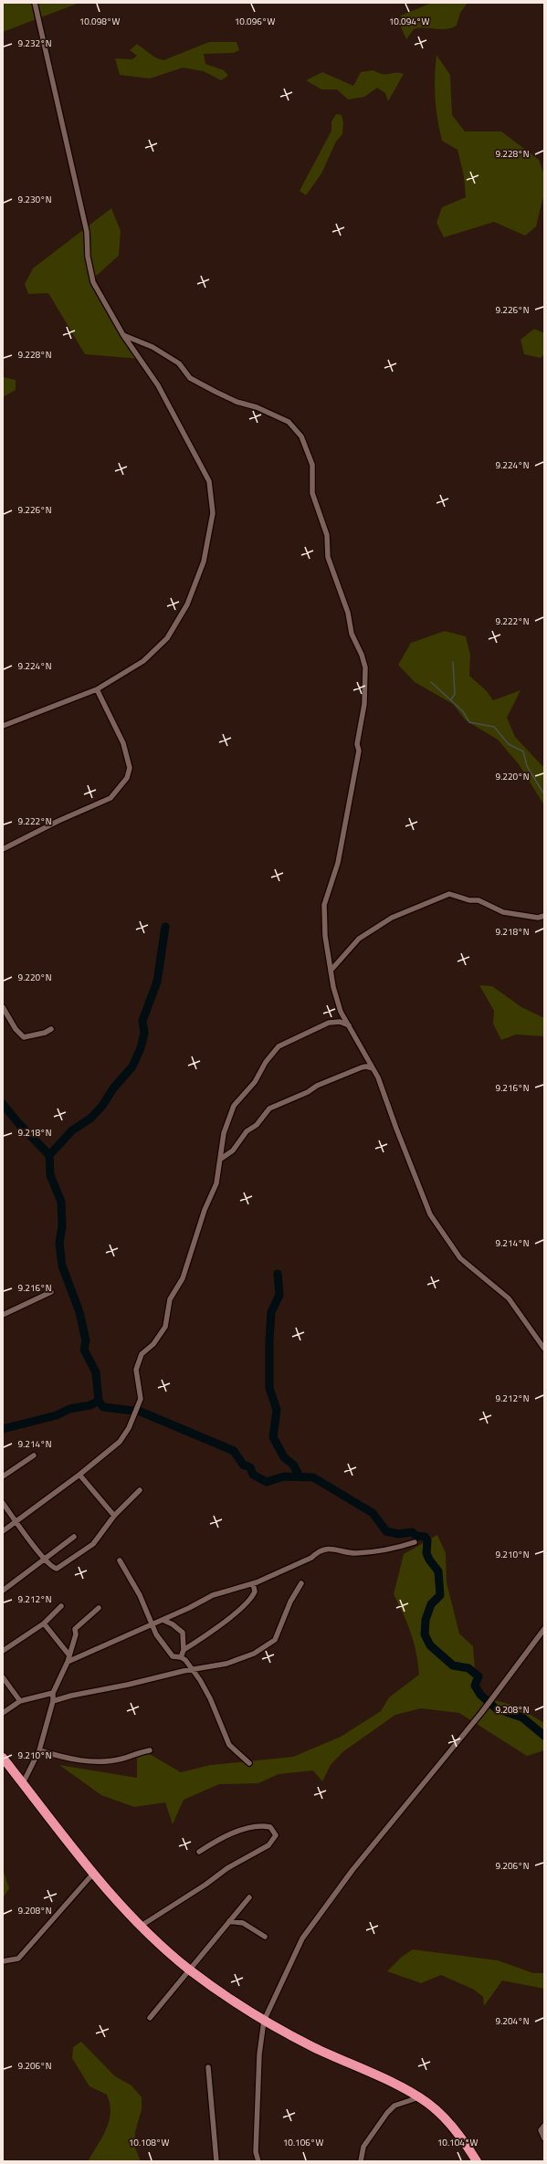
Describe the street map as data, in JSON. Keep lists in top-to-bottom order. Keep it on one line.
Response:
{"coordinates":["10.098°W","10.096°W","10.094°W","9.232°N","9.228°N","9.230°N","9.226°N","9.224°N","9.222°N","9.220°N","9.218°N","9.216°N","9.214°N","9.212°N","9.210°N","9.208°N","9.206°N","9.204°N","10.108°W","10.106°W","10.104°W"]}
